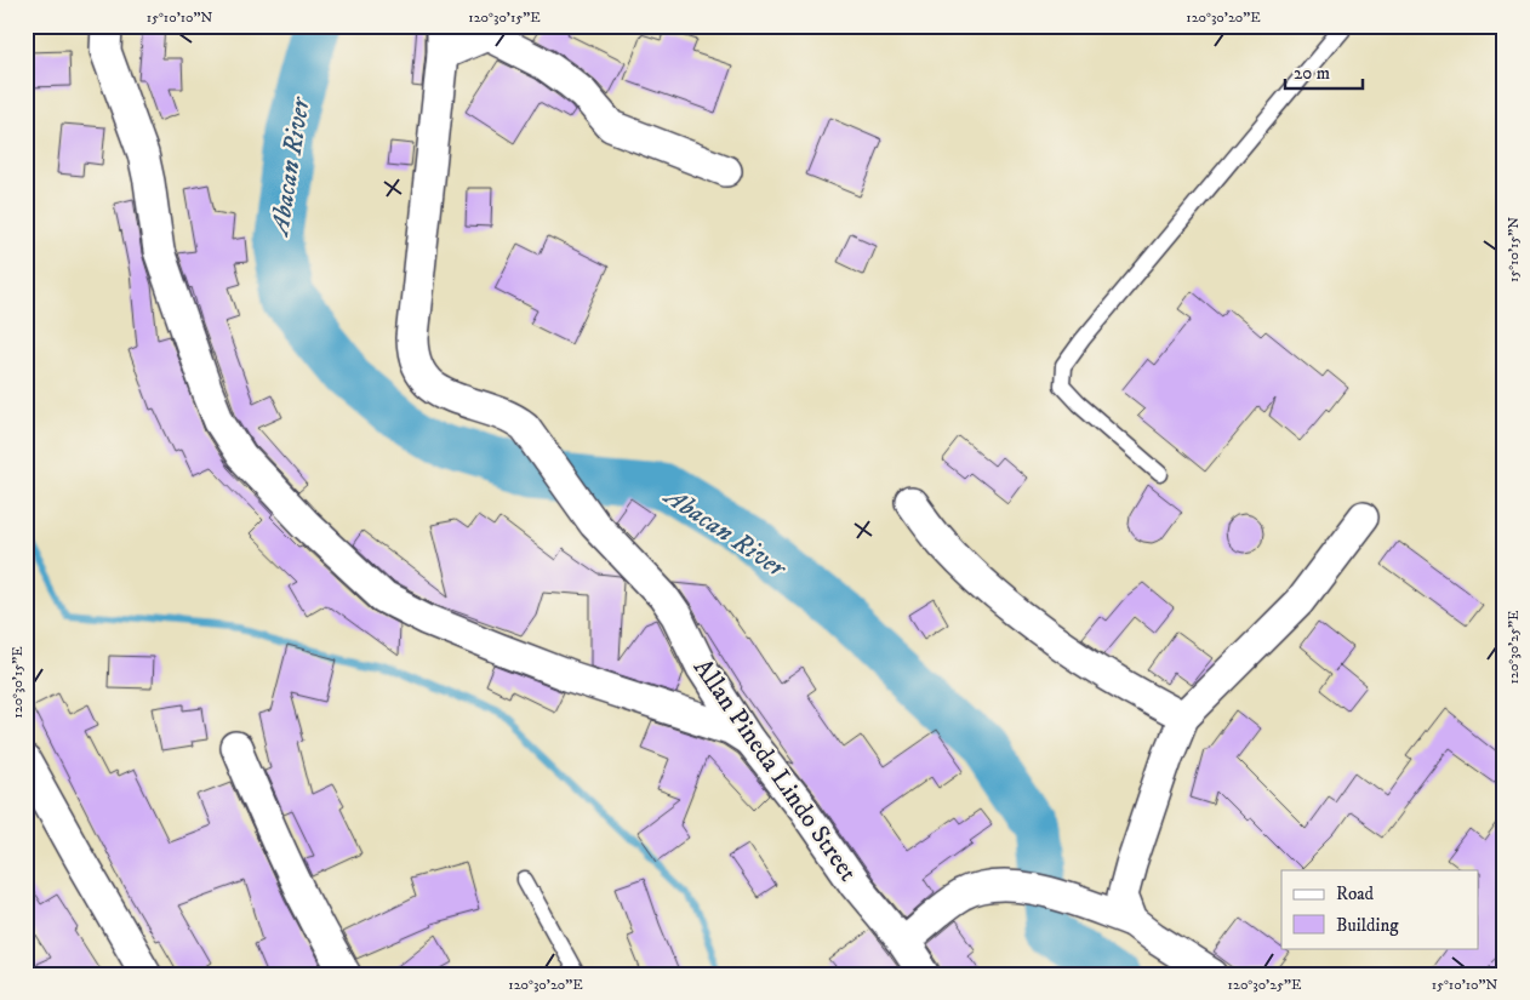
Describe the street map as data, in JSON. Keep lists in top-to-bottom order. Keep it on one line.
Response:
{"streets":{"street":["Allan Pineda Lindo Street"]},"water":["Abacan River"],"legend":["Road","Building"],"scale_bar":"20 m","coordinates":["15°10'10\"N","120°30'15\"E","120°30'20\"E","15°10'15\"N","120°30'25\"E"]}
